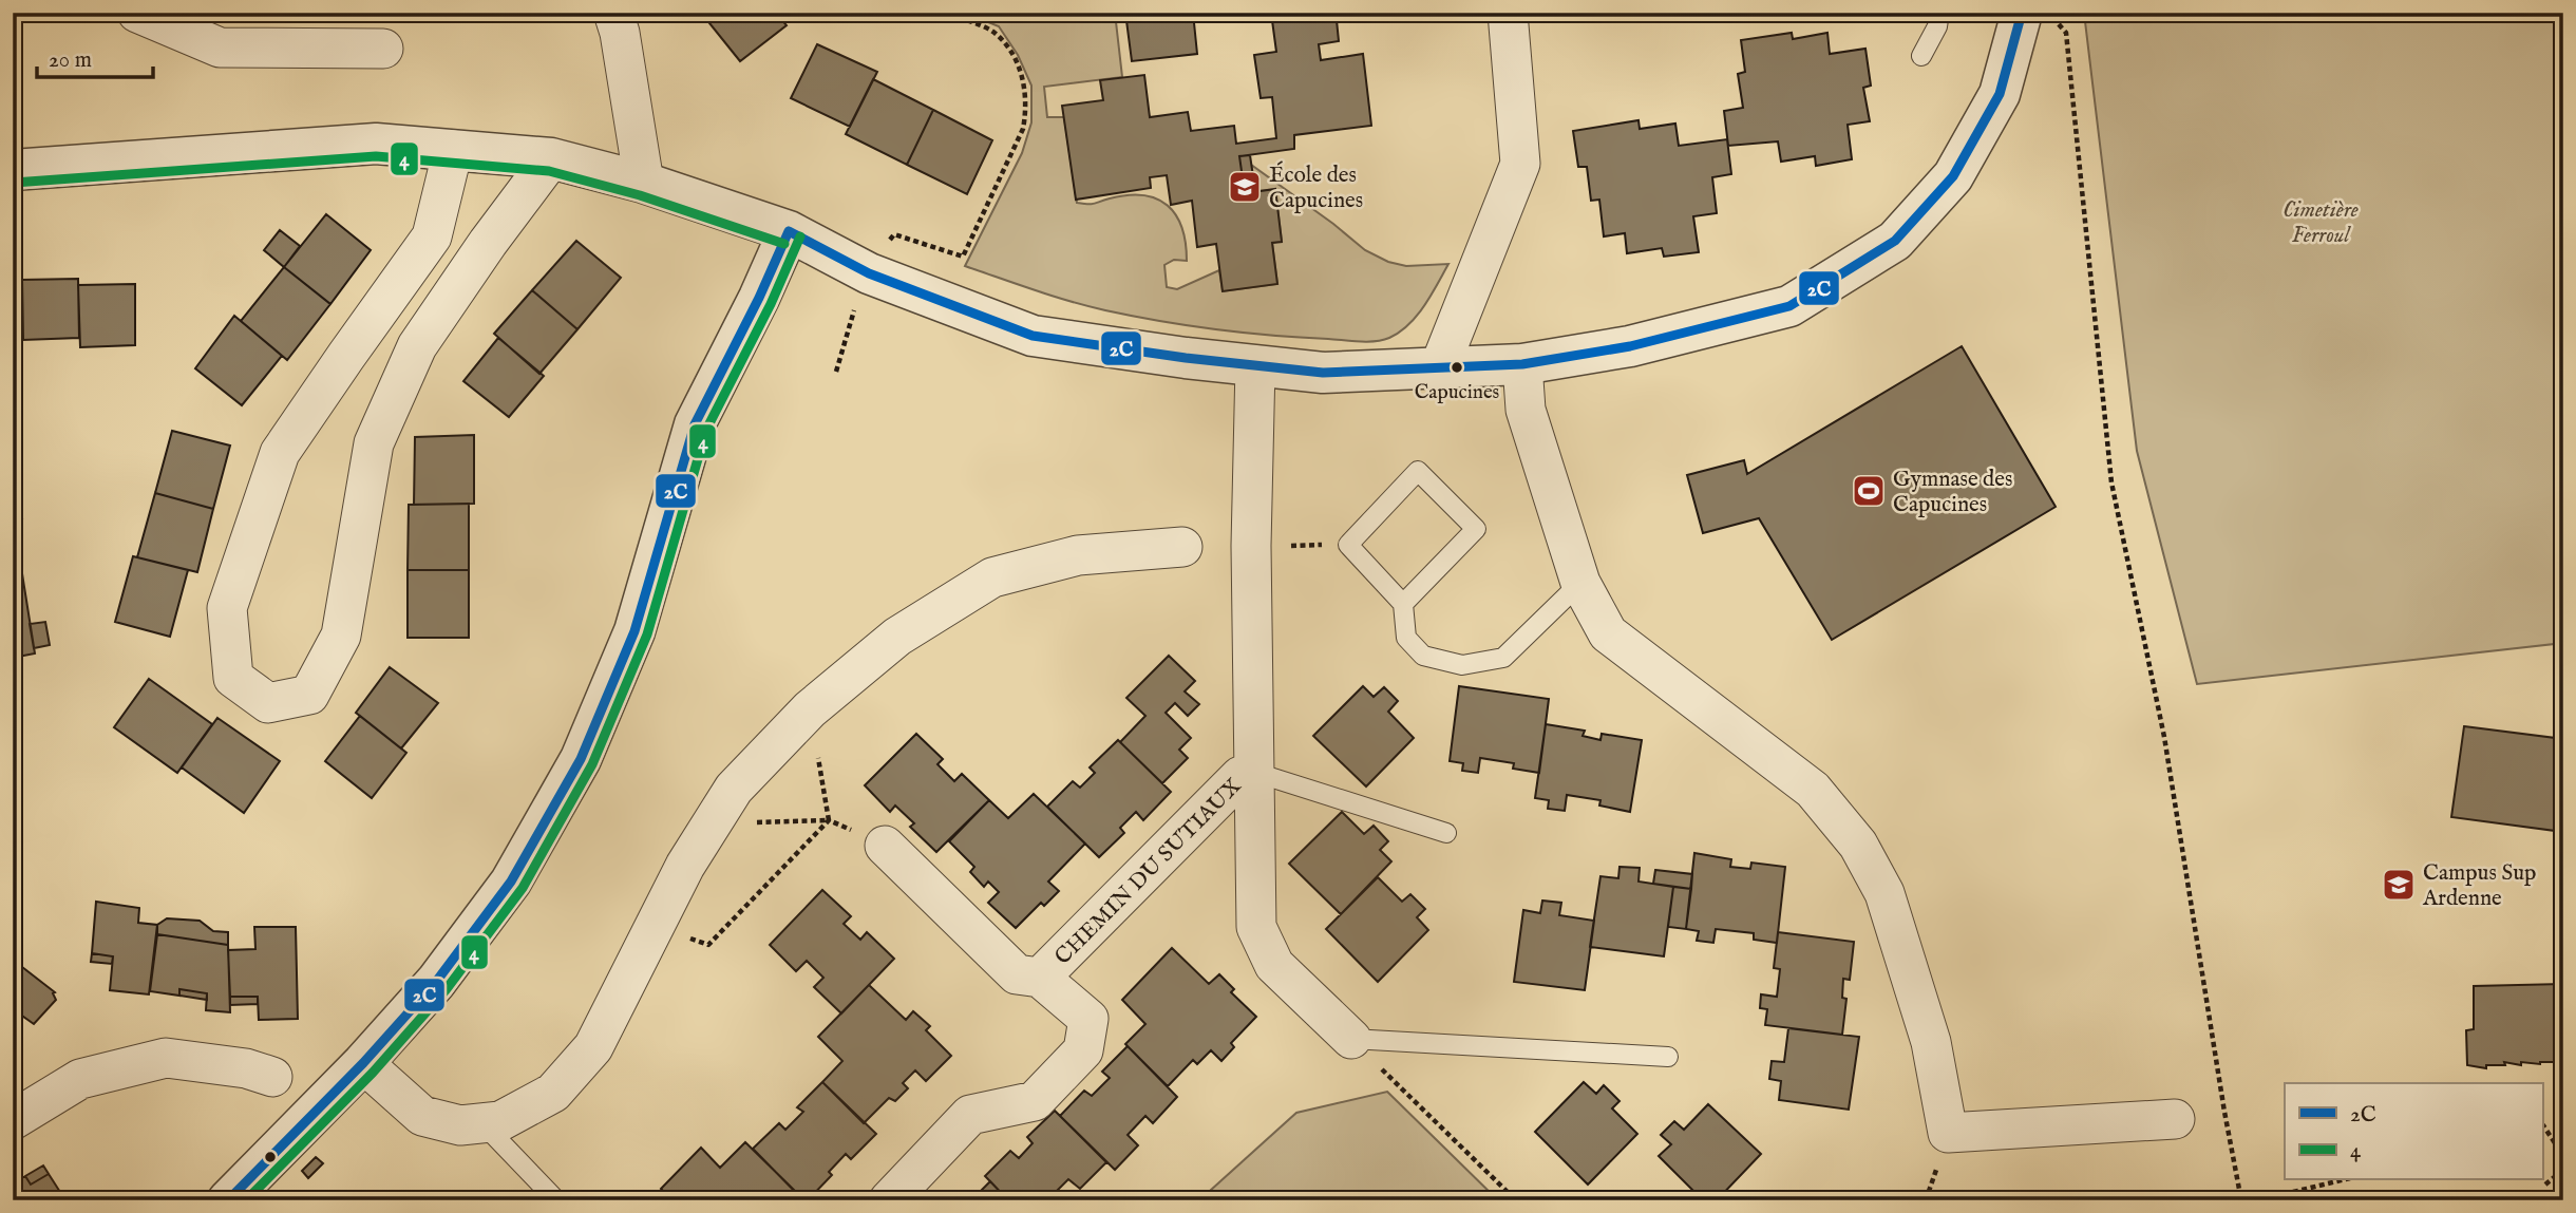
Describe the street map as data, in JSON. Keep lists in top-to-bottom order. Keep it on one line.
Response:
{"streets":{"street":["CHEMIN DU SUTIAUX"]},"parks":["Cimetière Ferroul"],"places":{"school or university":["École des Capucines","Campus Sup Ardenne"],"other":["Capucines"],"sports":["Gymnase des Capucines"]},"lines":["transit line 2C","transit line 4"],"legend":["2C","4"],"scale_bar":"20 m"}
